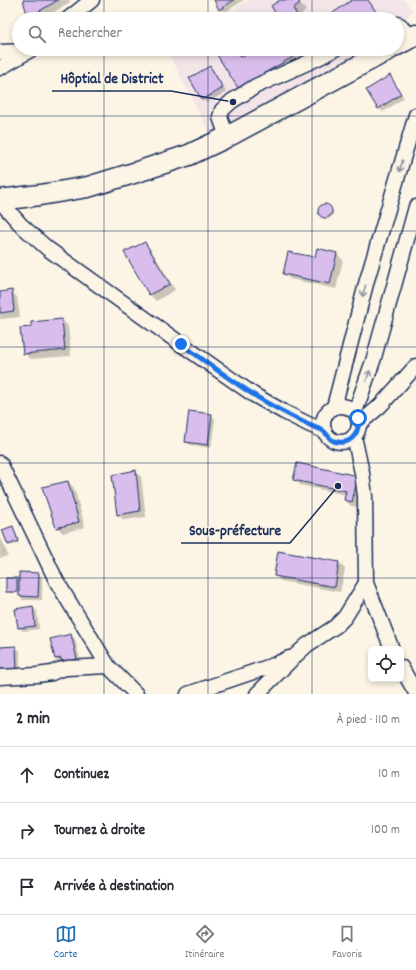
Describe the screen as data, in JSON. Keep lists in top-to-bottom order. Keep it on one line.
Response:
{"places":["Hôptial de District","Sous-préfecture"],"page":{"search":"Rechercher","heading":["2 min","À pied · 110 m"],"list":[["Continuez","10 m"],["Tournez à droite","100 m"],"Arrivée à destination"],"nav":["Carte","Itinéraire","Favoris"]}}
